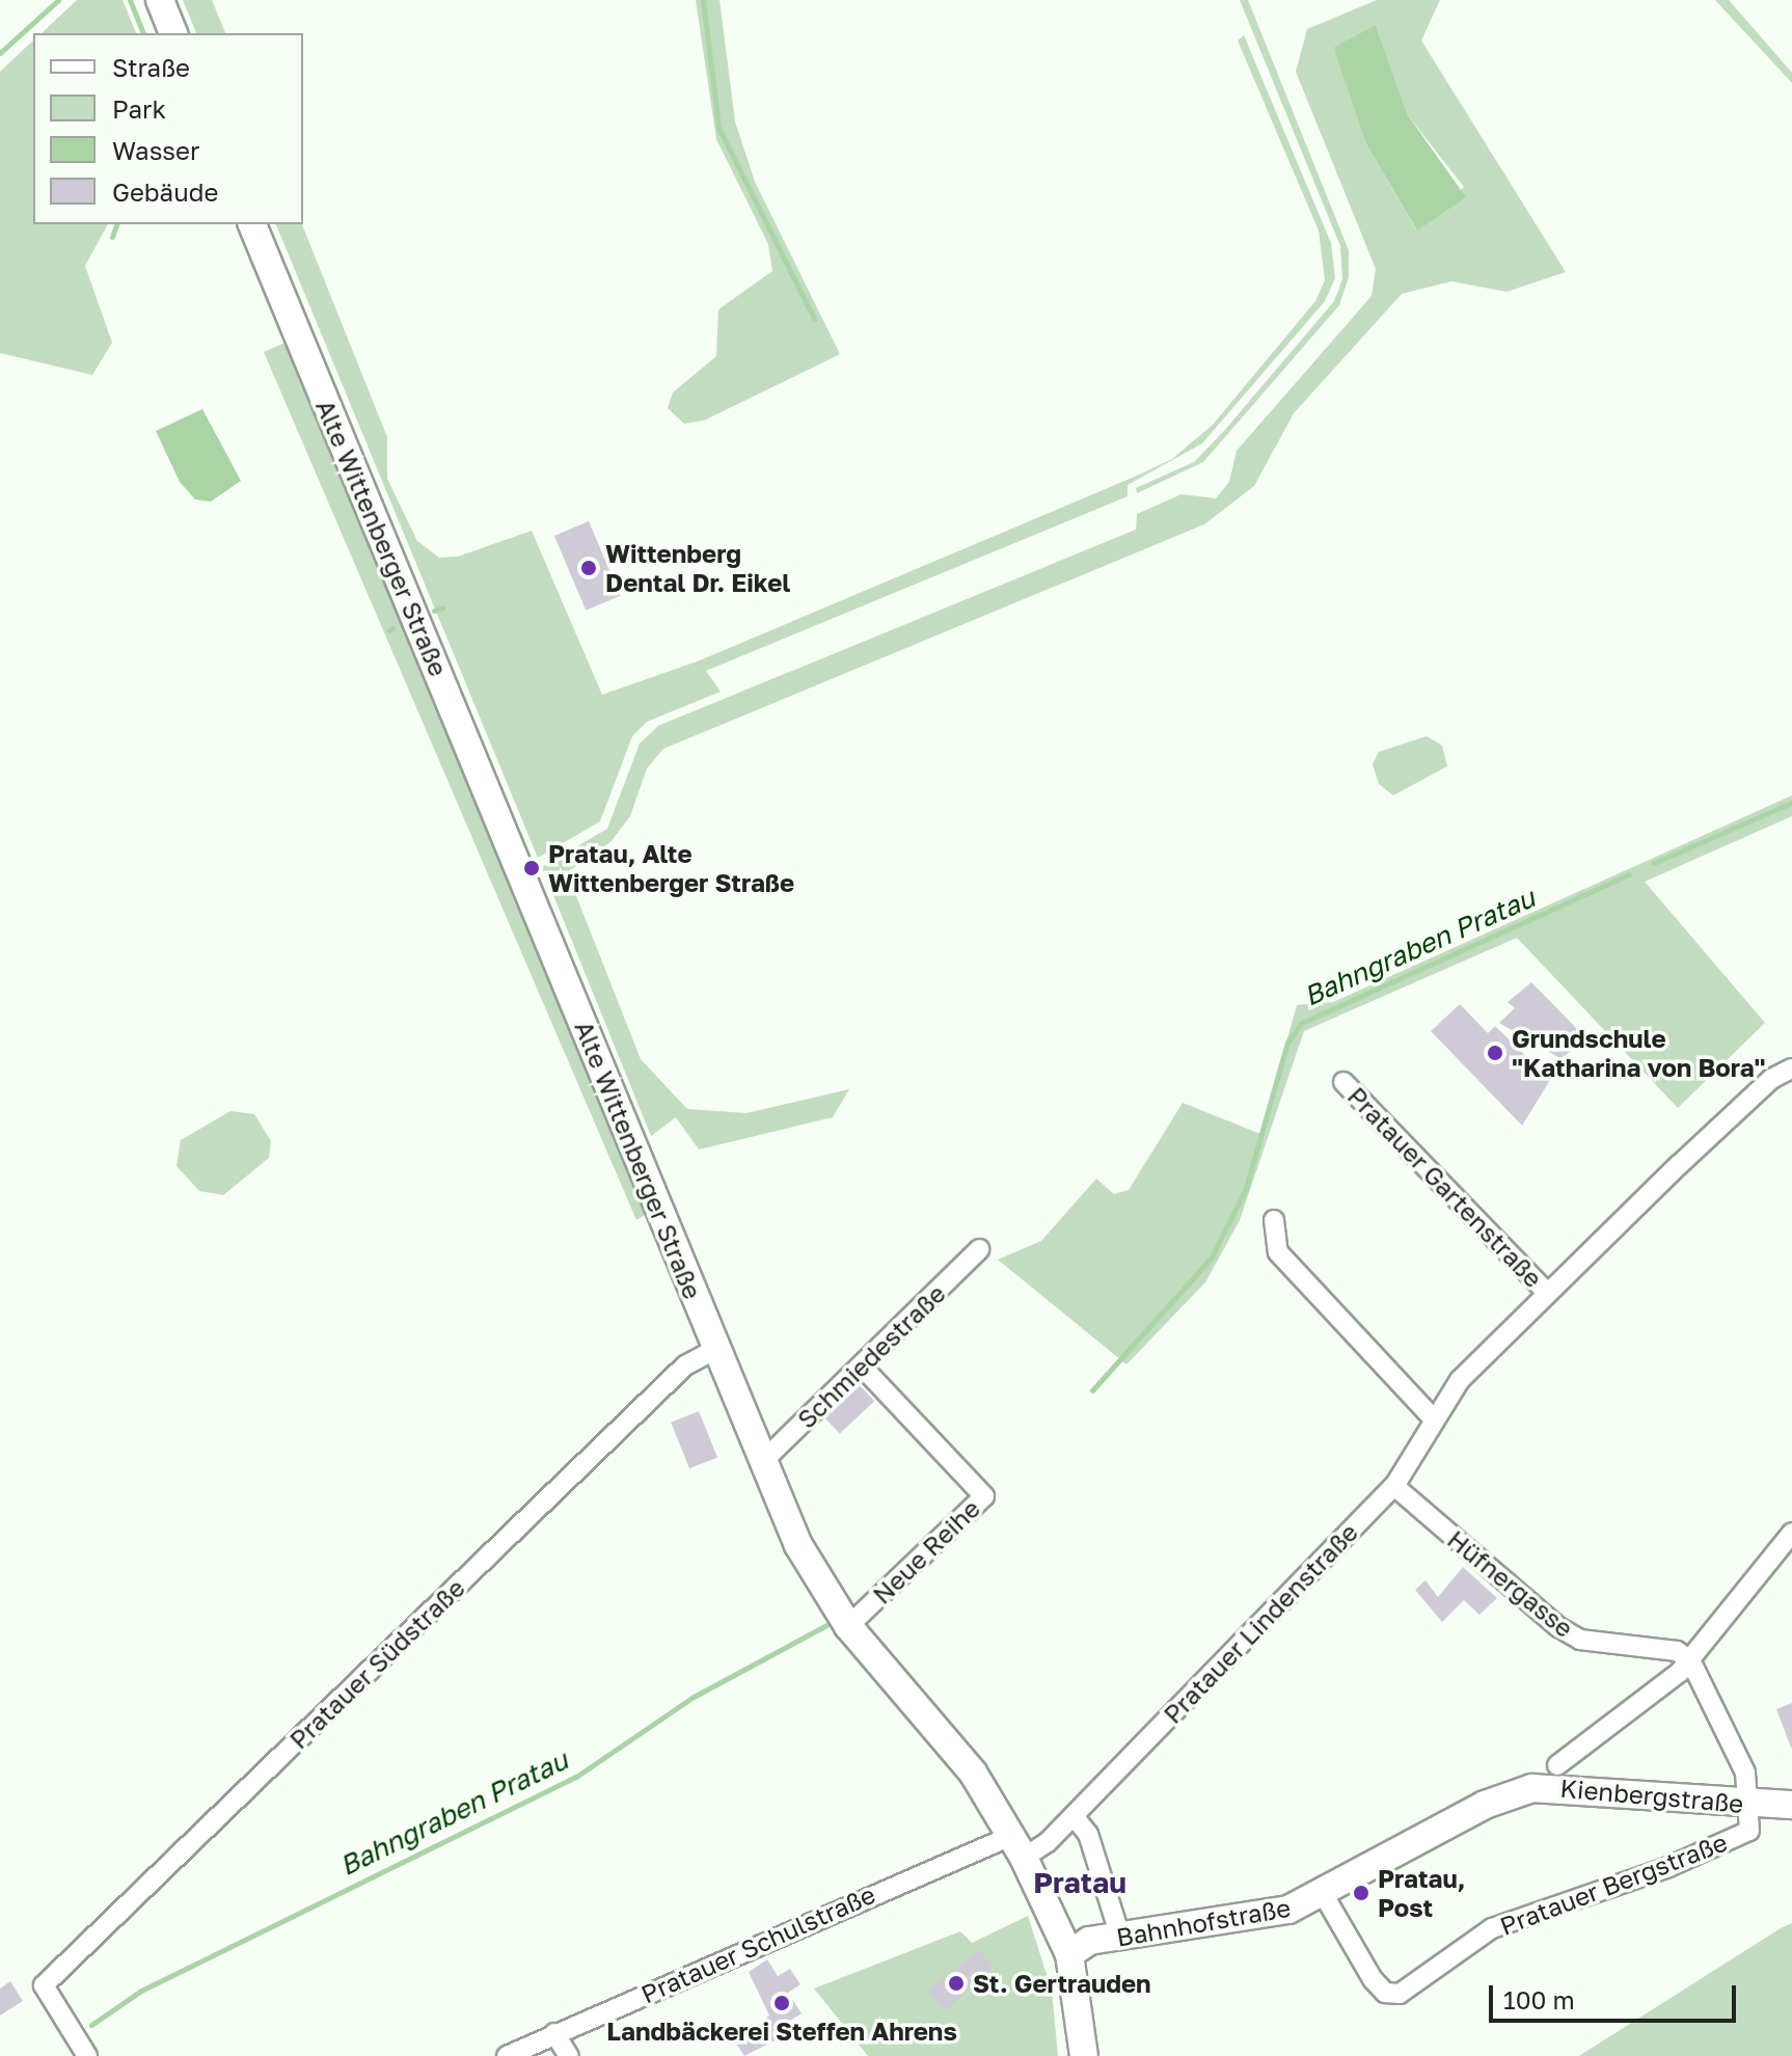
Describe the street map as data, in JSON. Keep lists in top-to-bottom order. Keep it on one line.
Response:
{"streets":{"street":["Alte Wittenberger Straße","Pratauer Gartenstraße","Schmiedestraße","Neue Reihe","Hüfnergasse","Pratauer Lindenstraße","Pratauer Südstraße","Kienbergstraße","Pratauer Bergstraße","Bahnhofstraße","Pratauer Schulstraße"]},"crossings":[["Alte Wittenberger Straße","Schmiedestraße"],["Alte Wittenberger Straße","Neue Reihe"],["Alte Wittenberger Straße","Pratauer Lindenstraße"],["Alte Wittenberger Straße","Pratauer Südstraße"],["Alte Wittenberger Straße","Bahnhofstraße"],["Alte Wittenberger Straße","Pratauer Schulstraße"],["Pratauer Gartenstraße","Pratauer Lindenstraße"],["Schmiedestraße","Neue Reihe"],["Hüfnergasse","Pratauer Lindenstraße"],["Pratauer Lindenstraße","Pratauer Schulstraße"],["Kienbergstraße","Pratauer Bergstraße"],["Kienbergstraße","Bahnhofstraße"],["Pratauer Bergstraße","Bahnhofstraße"]],"districts":["Pratau"],"water":["Bahngraben Pratau"],"places":["Wittenberg Dental Dr. Eikel","Pratau, Alte Wittenberger Straße","Grundschule \"Katharina von Bora\"","Pratau, Post","St. Gertrauden","Landbäckerei Steffen Ahrens"],"legend":["Straße","Park","Wasser","Gebäude"],"scale_bar":"100 m"}
